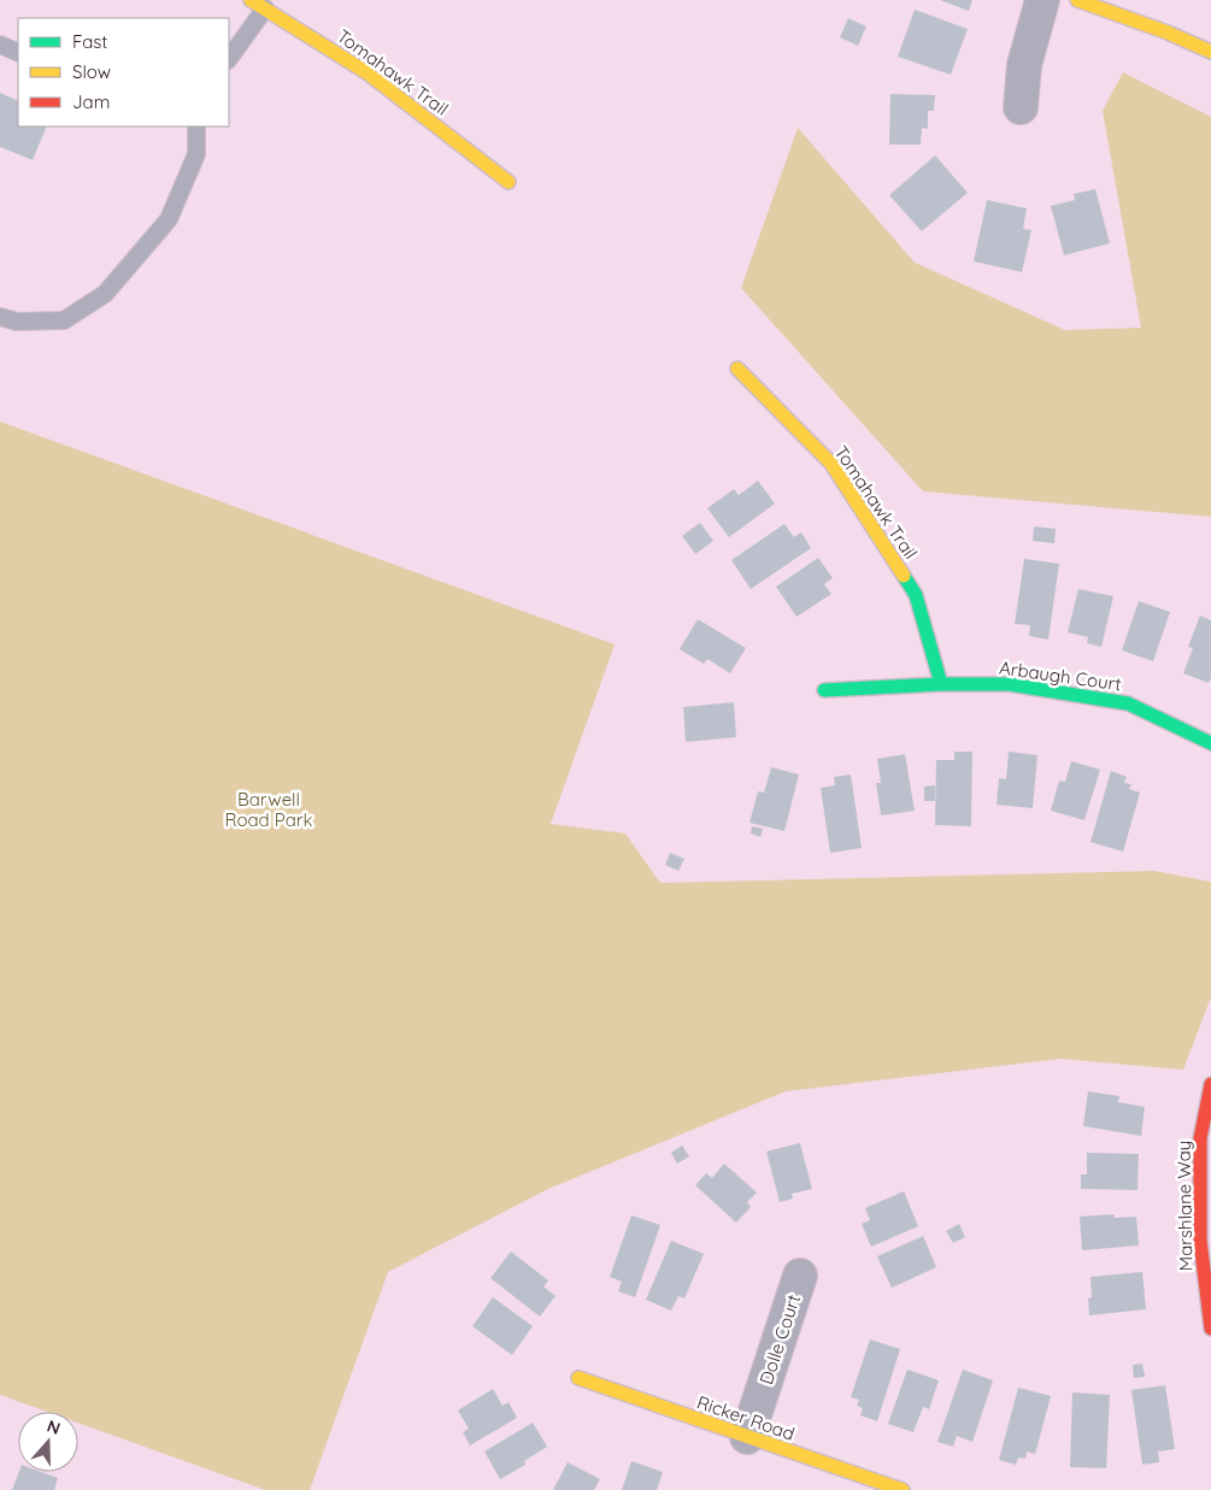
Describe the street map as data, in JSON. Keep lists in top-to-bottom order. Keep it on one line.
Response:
{"streets":{"street":["Tomahawk Trail","Arbaugh Court","Marshlane Way","Dolle Court","Ricker Road"]},"crossings":[["Tomahawk Trail","Arbaugh Court"],["Dolle Court","Ricker Road"]],"parks":["Barwell Road Park"],"legend":["Fast","Slow","Jam"],"north":"top"}
